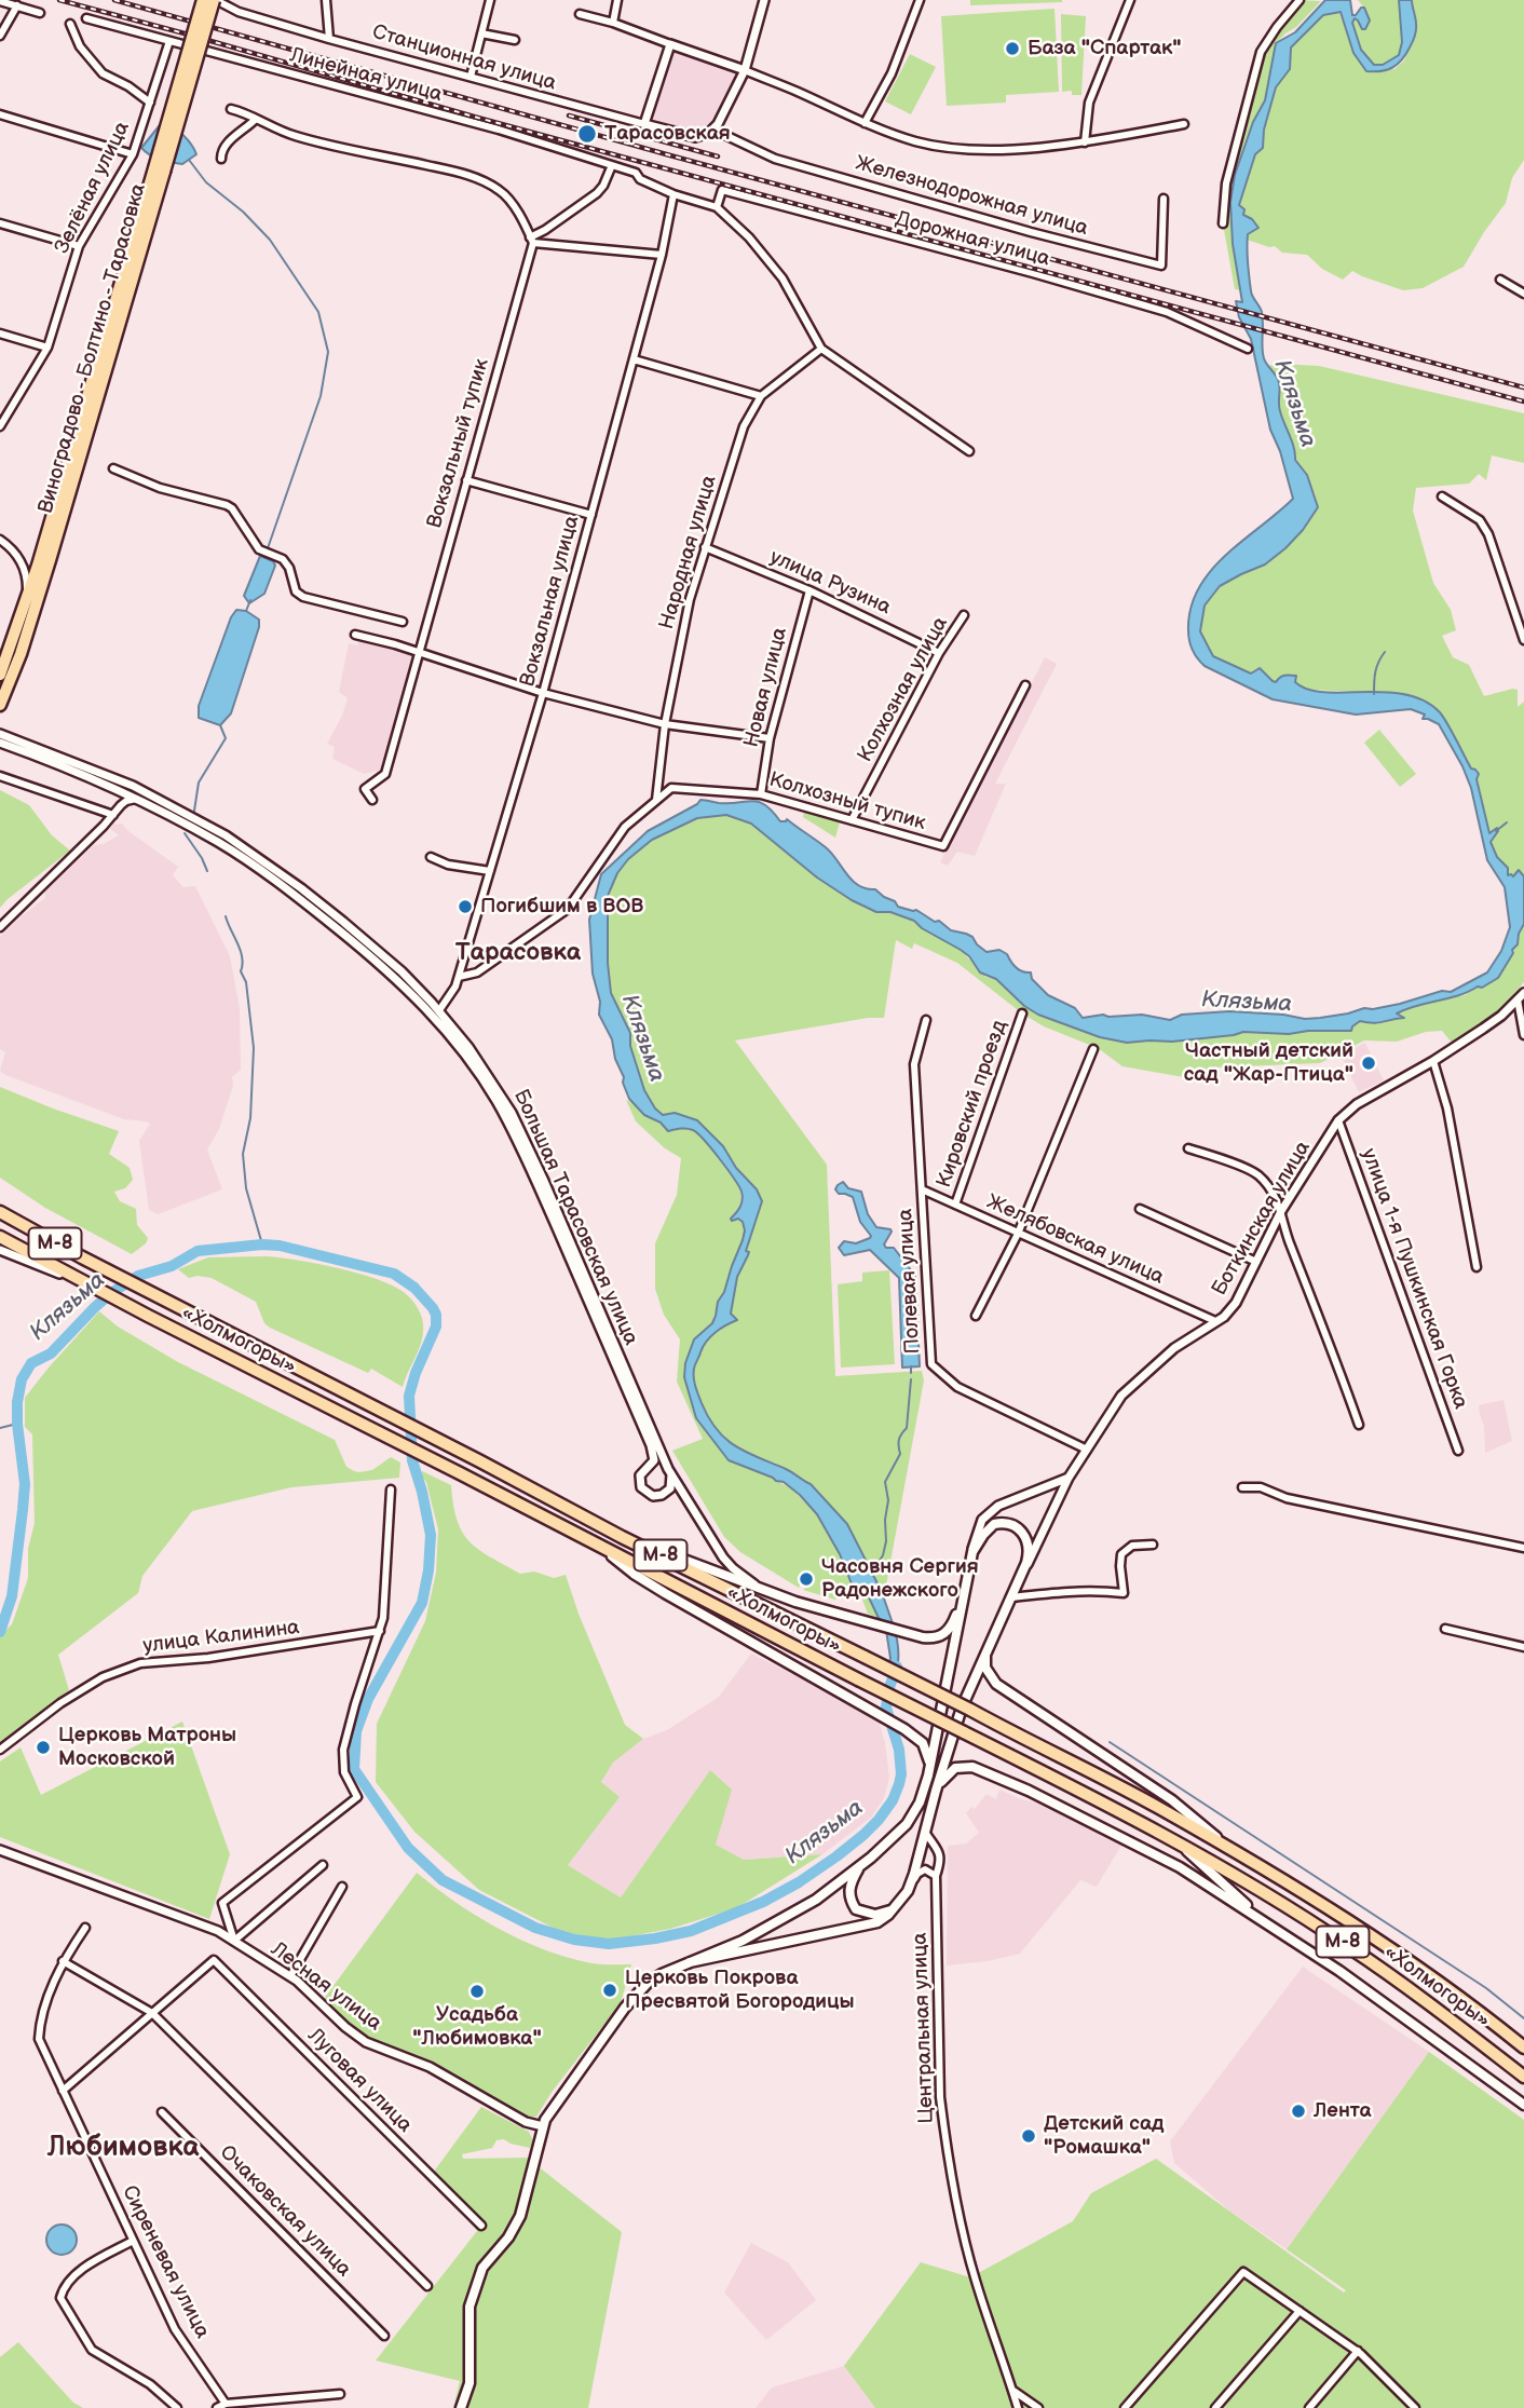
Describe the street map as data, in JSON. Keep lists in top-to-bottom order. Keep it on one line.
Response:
{"streets":{"main road":["Виноградово - Болтино - Тарасовка","М-8","«Холмогоры»"],"street":["Станционная улица","Линейная улица","Зелёная улица","Железнодорожная улица","Дорожная улица","Вокзальный тупик","Народная улица","улица Рузина","Вокзальная улица","Новая улица","Колхозная улица","Колхозный тупик","Кировский проезд","Большая Тарасовская улица","Боткинская улица","Желябовская улица","улица 1-я Пушкинская Горка","Полевая улица","улица Калинина","Лесная улица","Центральная улица","Луговая улица","Очаковская улица","Сиреневая улица"]},"crossings":[["Станционная улица","Железнодорожная улица"],["Станционная улица","Виноградово - Болтино - Тарасовка"],["Линейная улица","Зелёная улица"],["Линейная улица","Дорожная улица"],["Линейная улица","Вокзальная улица"],["Народная улица","улица Рузина"],["Народная улица","Колхозный тупик"],["улица Рузина","Новая улица"],["улица Рузина","Колхозная улица"],["Вокзальная улица","Большая Тарасовская улица"],["Новая улица","Колхозный тупик"],["Колхозная улица","Колхозный тупик"],["Кировский проезд","Желябовская улица"],["Боткинская улица","Желябовская улица"],["Боткинская улица","улица 1-я Пушкинская Горка"],["Боткинская улица","Полевая улица"],["Желябовская улица","Полевая улица"]],"districts":["Тарасовка","Любимовка"],"water":["Клязьма"],"places":["База \"Спартак\"","Тарасовская","Погибшим в ВОВ","Частный детский сад \"Жар-Птица\"","Часовня Сергия Радонежского","Церковь Матроны Московской","Церковь Покрова Пресвятой Богородицы","Усадьба \"Любимовка\"","Лента","Детский сад \"Ромашка\""]}
